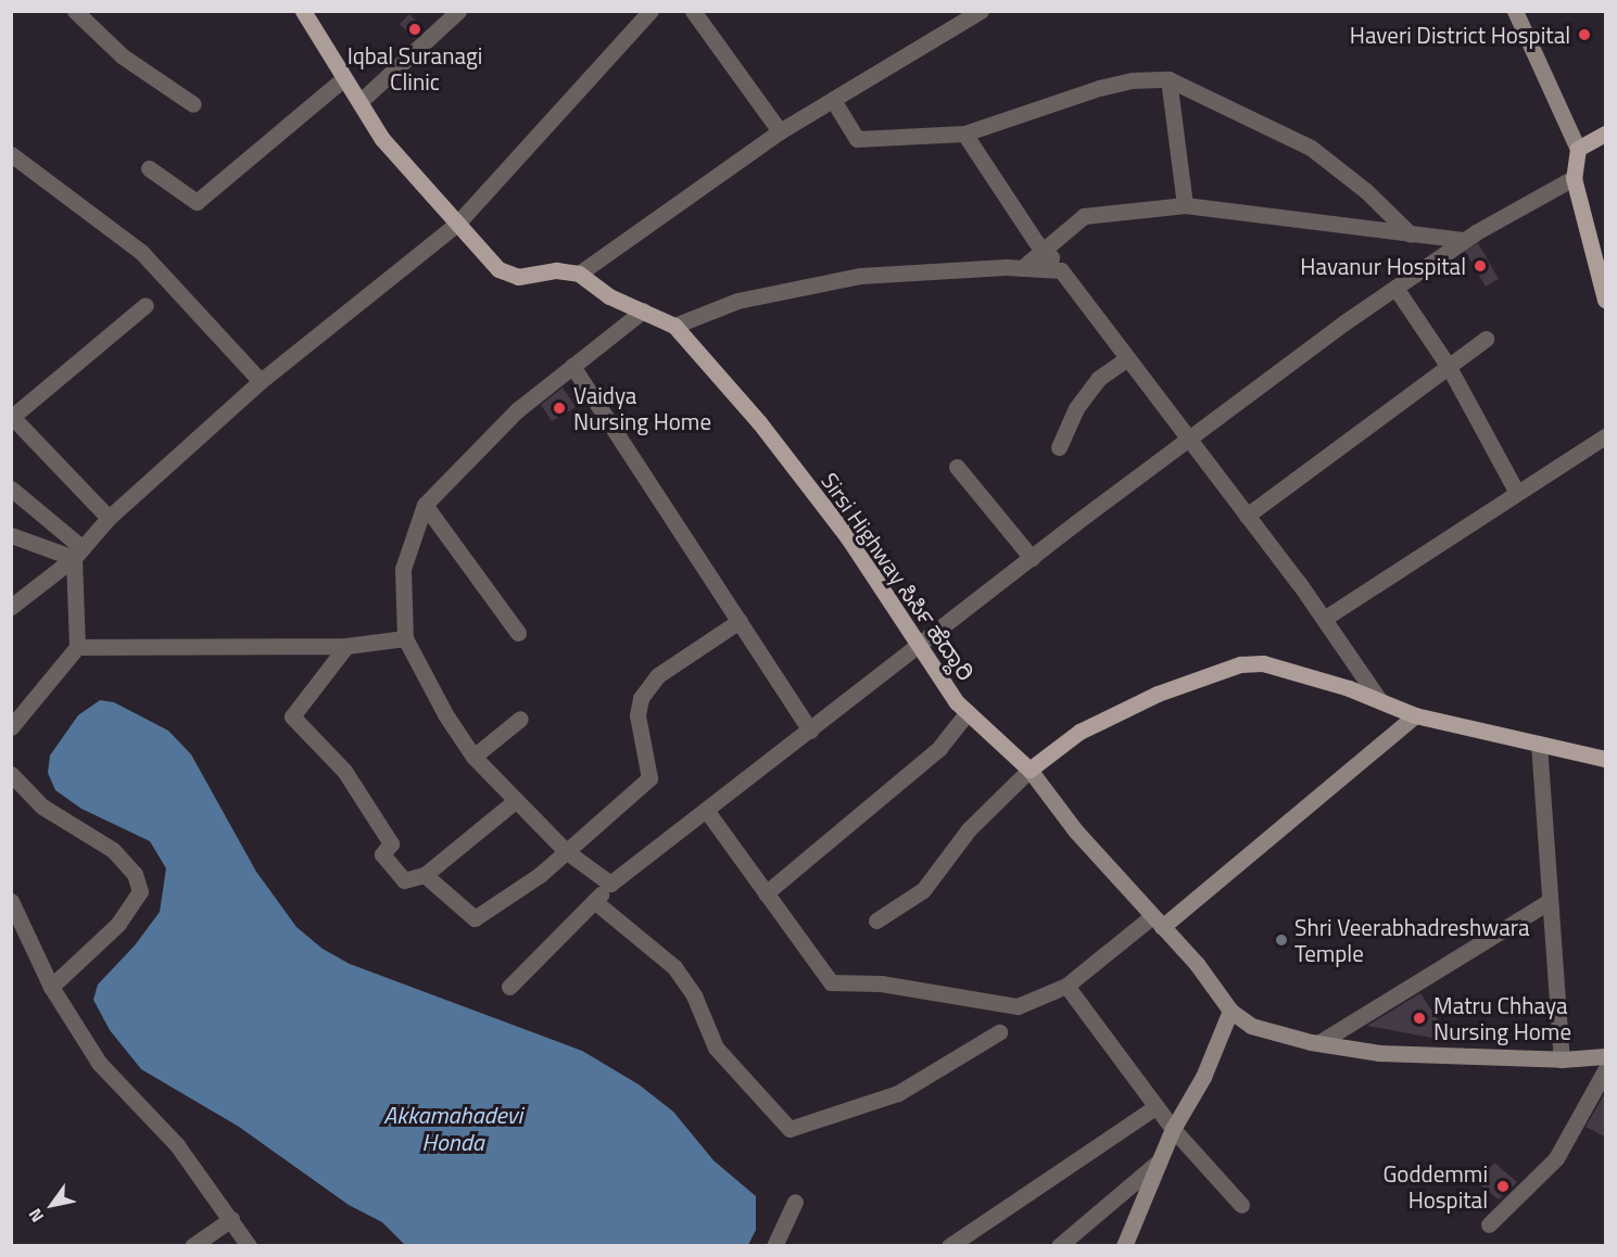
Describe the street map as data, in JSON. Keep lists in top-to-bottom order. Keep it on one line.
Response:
{"streets":{"main road":["Sirsi Highway ಸಿರ್ಸಿ ಹೆದ್ದಾರಿ"]},"water":["Akkamahadevi Honda"],"places":["Iqbal Suranagi Clinic","Haveri District Hospital","Havanur Hospital","Vaidya Nursing Home","Shri Veerabhadreshwara Temple","Matru Chhaya Nursing Home","Goddemmi Hospital"],"north":"bottom left"}
